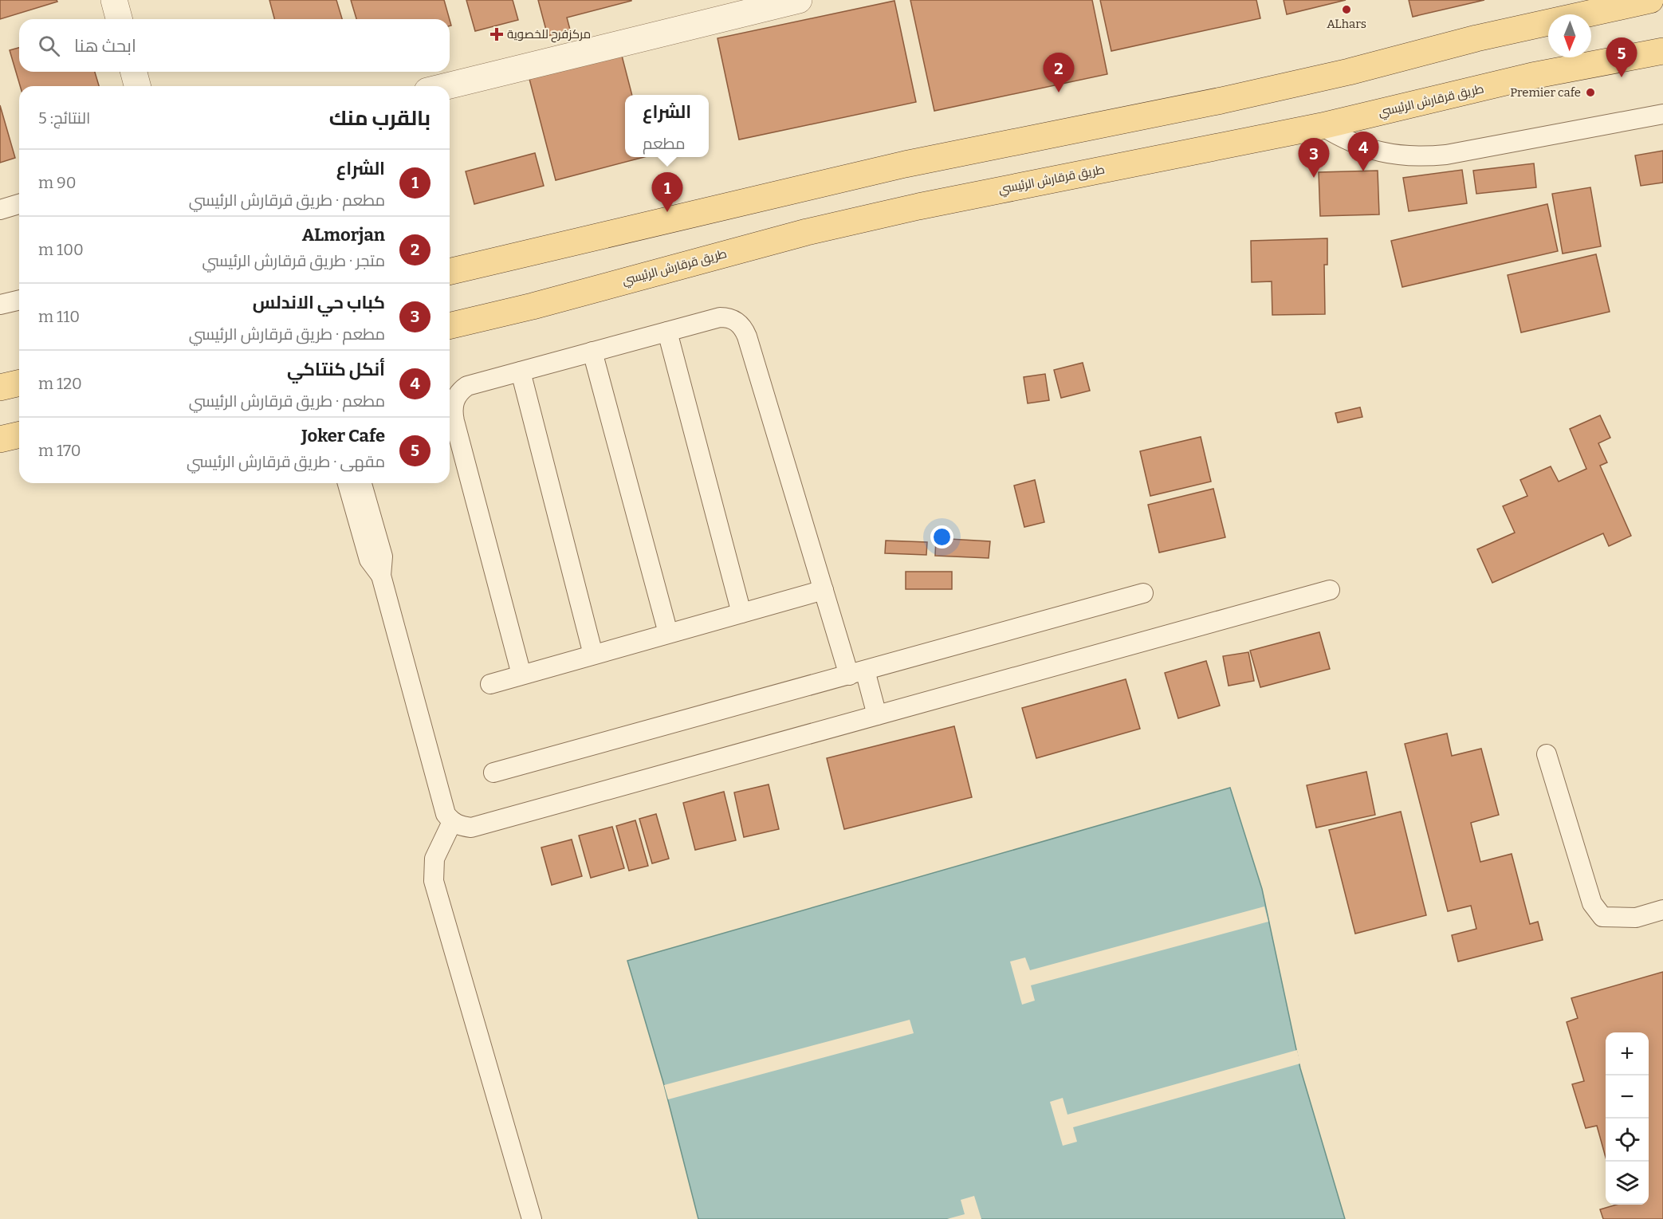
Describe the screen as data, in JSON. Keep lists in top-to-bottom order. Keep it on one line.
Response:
{"streets":{"main road":["طريق قرقارش الرئيسي"]},"places":{"other":["ALhars","Premier cafe"],"health":["مركزفرح للخصوية"]},"north":"bottom","page":{"search":"ابحث هنا","pins":["5","2","4","3","1"],"heading":["بالقرب منك","النتائج: 5"],"popup":["الشراع","مطعم"],"list":[{"mark":"1","name":"الشراع","note":"مطعم · طريق قرقارش الرئيسي","value":"90 m"},{"mark":"2","name":"ALmorjan","note":"متجر · طريق قرقارش الرئيسي","value":"100 m"},{"mark":"3","name":"كباب حي الاندلس","note":"مطعم · طريق قرقارش الرئيسي","value":"110 m"},{"mark":"4","name":"أنكل كنتاكي","note":"مطعم · طريق قرقارش الرئيسي","value":"120 m"},{"mark":"5","name":"Joker Cafe","note":"مقهى · طريق قرقارش الرئيسي","value":"170 m"}],"map_buttons":["+","−"]}}
